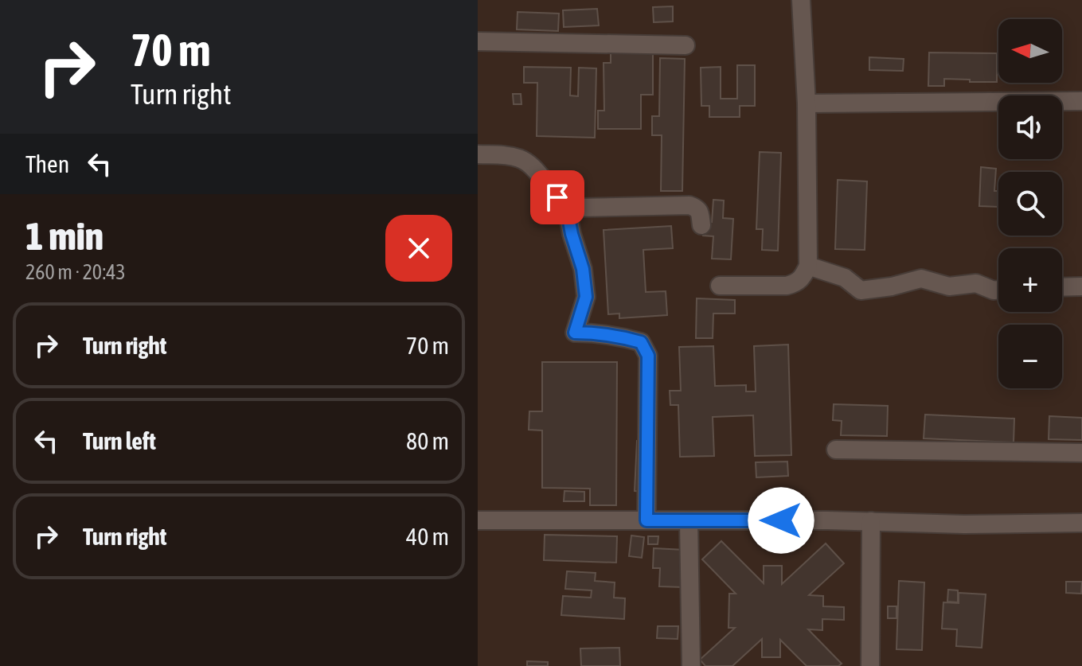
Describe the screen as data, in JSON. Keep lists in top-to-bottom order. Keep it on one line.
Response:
{"north":"left","page":{"turn":["70 m","Turn right"],"map_buttons":["+","−"],"then":"Then","heading":["1 min","260 m · 20:43"],"list":[{"name":"Turn right","value":"70 m"},{"name":"Turn left","value":"80 m"},{"name":"Turn right","value":"40 m"}]}}
